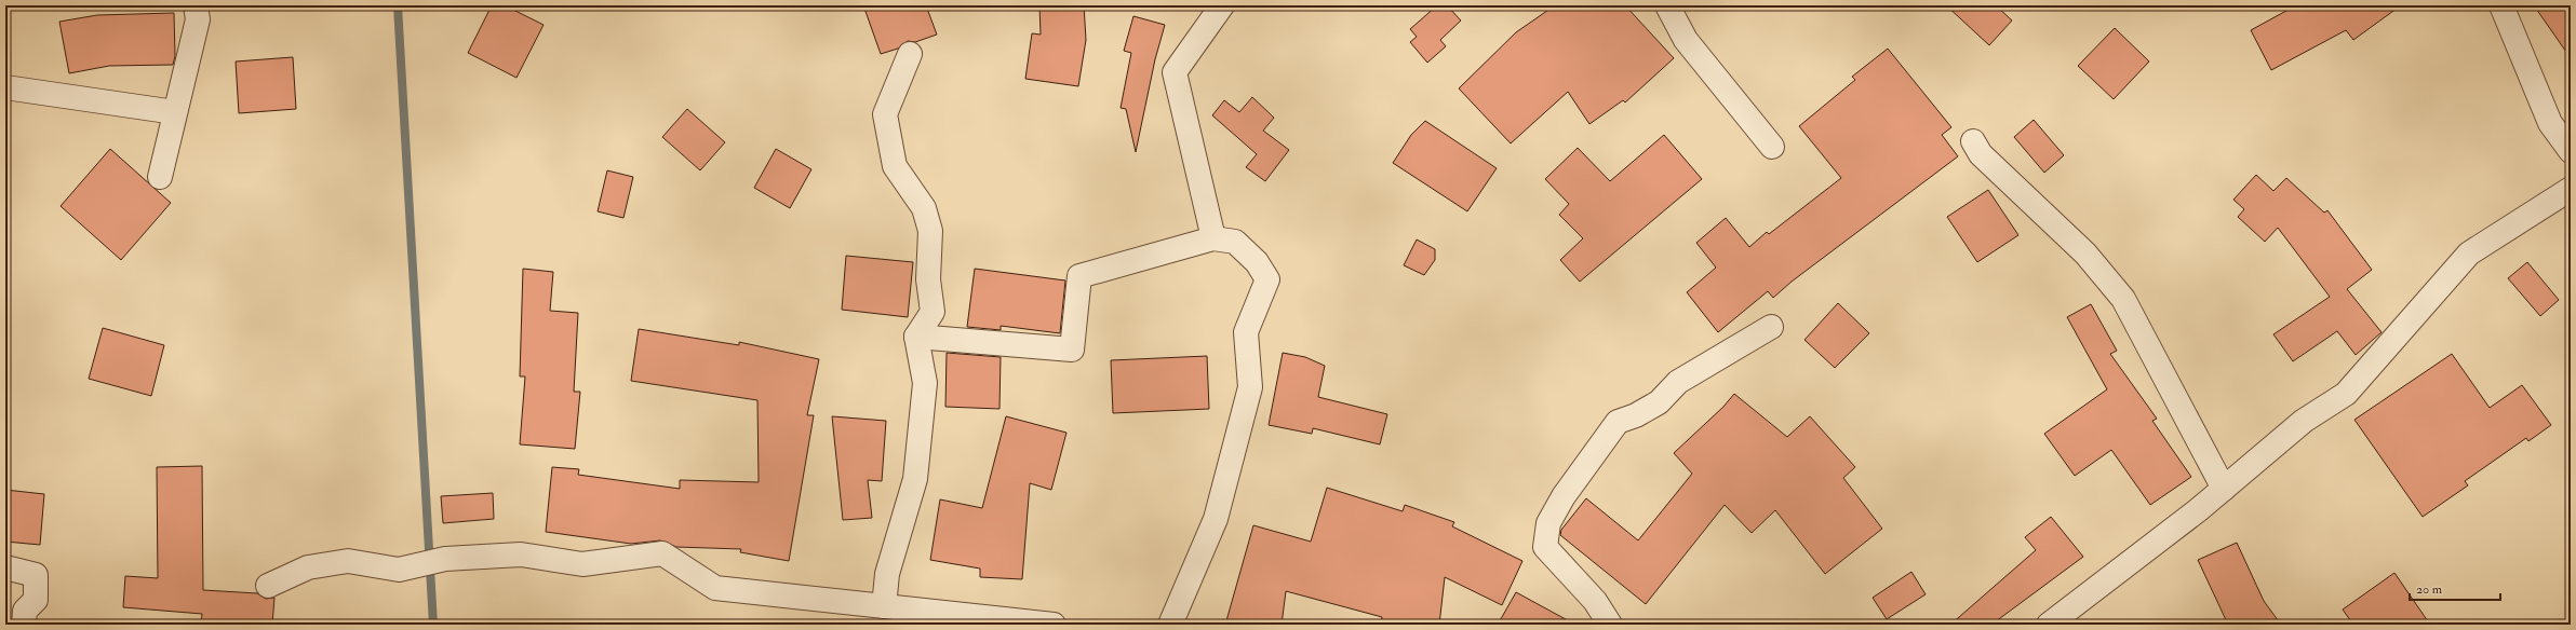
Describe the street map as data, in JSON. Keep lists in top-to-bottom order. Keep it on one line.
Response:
{"scale_bar":"20 m"}
